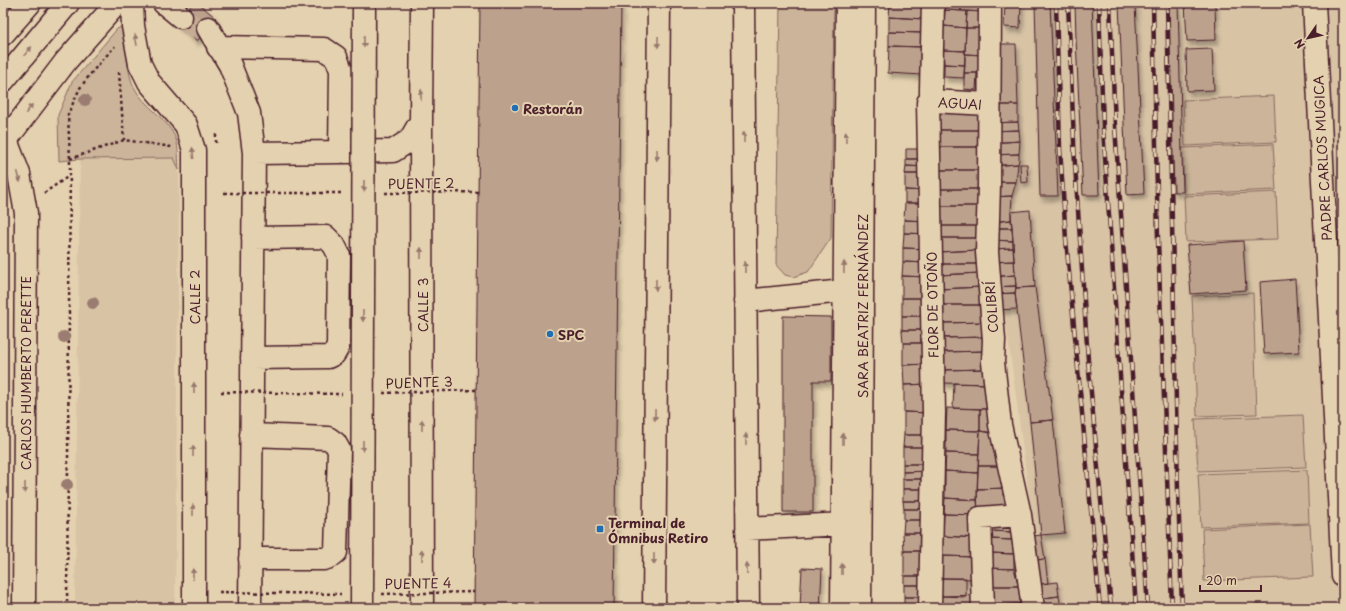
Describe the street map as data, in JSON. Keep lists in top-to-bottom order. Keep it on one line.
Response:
{"streets":{"main road":["AGUAI","PADRE CARLOS MUGICA","CALLE 2","CALLE 3","FLOR DE OTOÑO","SARA BEATRIZ FERNÁNDEZ","COLIBRÍ","CARLOS HUMBERTO PERETTE"],"path":["PUENTE 2","PUENTE 3","PUENTE 4"]},"crossings":[["AGUAI","FLOR DE OTOÑO"],["AGUAI","COLIBRÍ"]],"one_way":["CARLOS HUMBERTO PERETTE"],"places":{"other":["Restorán","SPC"],"transit":["Terminal de Ómnibus Retiro"]},"scale_bar":"20 m","north":"bottom left"}
